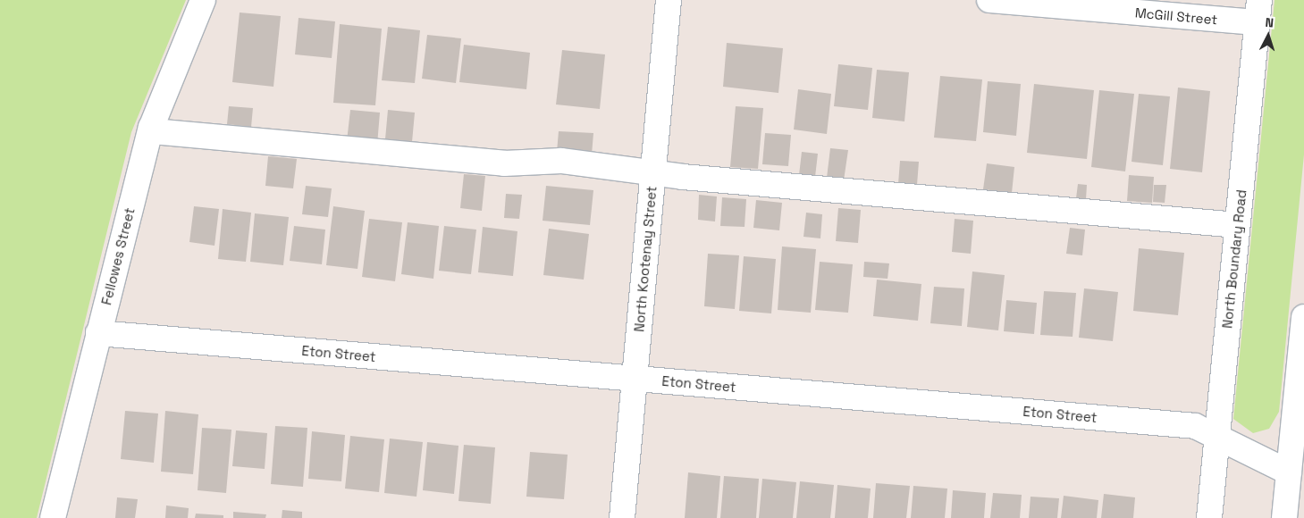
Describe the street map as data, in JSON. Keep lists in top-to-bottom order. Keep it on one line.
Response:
{"streets":{"street":["McGill Street","Fellowes Street","North Kootenay Street","North Boundary Road","Eton Street"]},"crossings":[["McGill Street","North Boundary Road"],["Fellowes Street","Eton Street"],["North Kootenay Street","Eton Street"],["North Boundary Road","Eton Street"]],"north":"top"}
